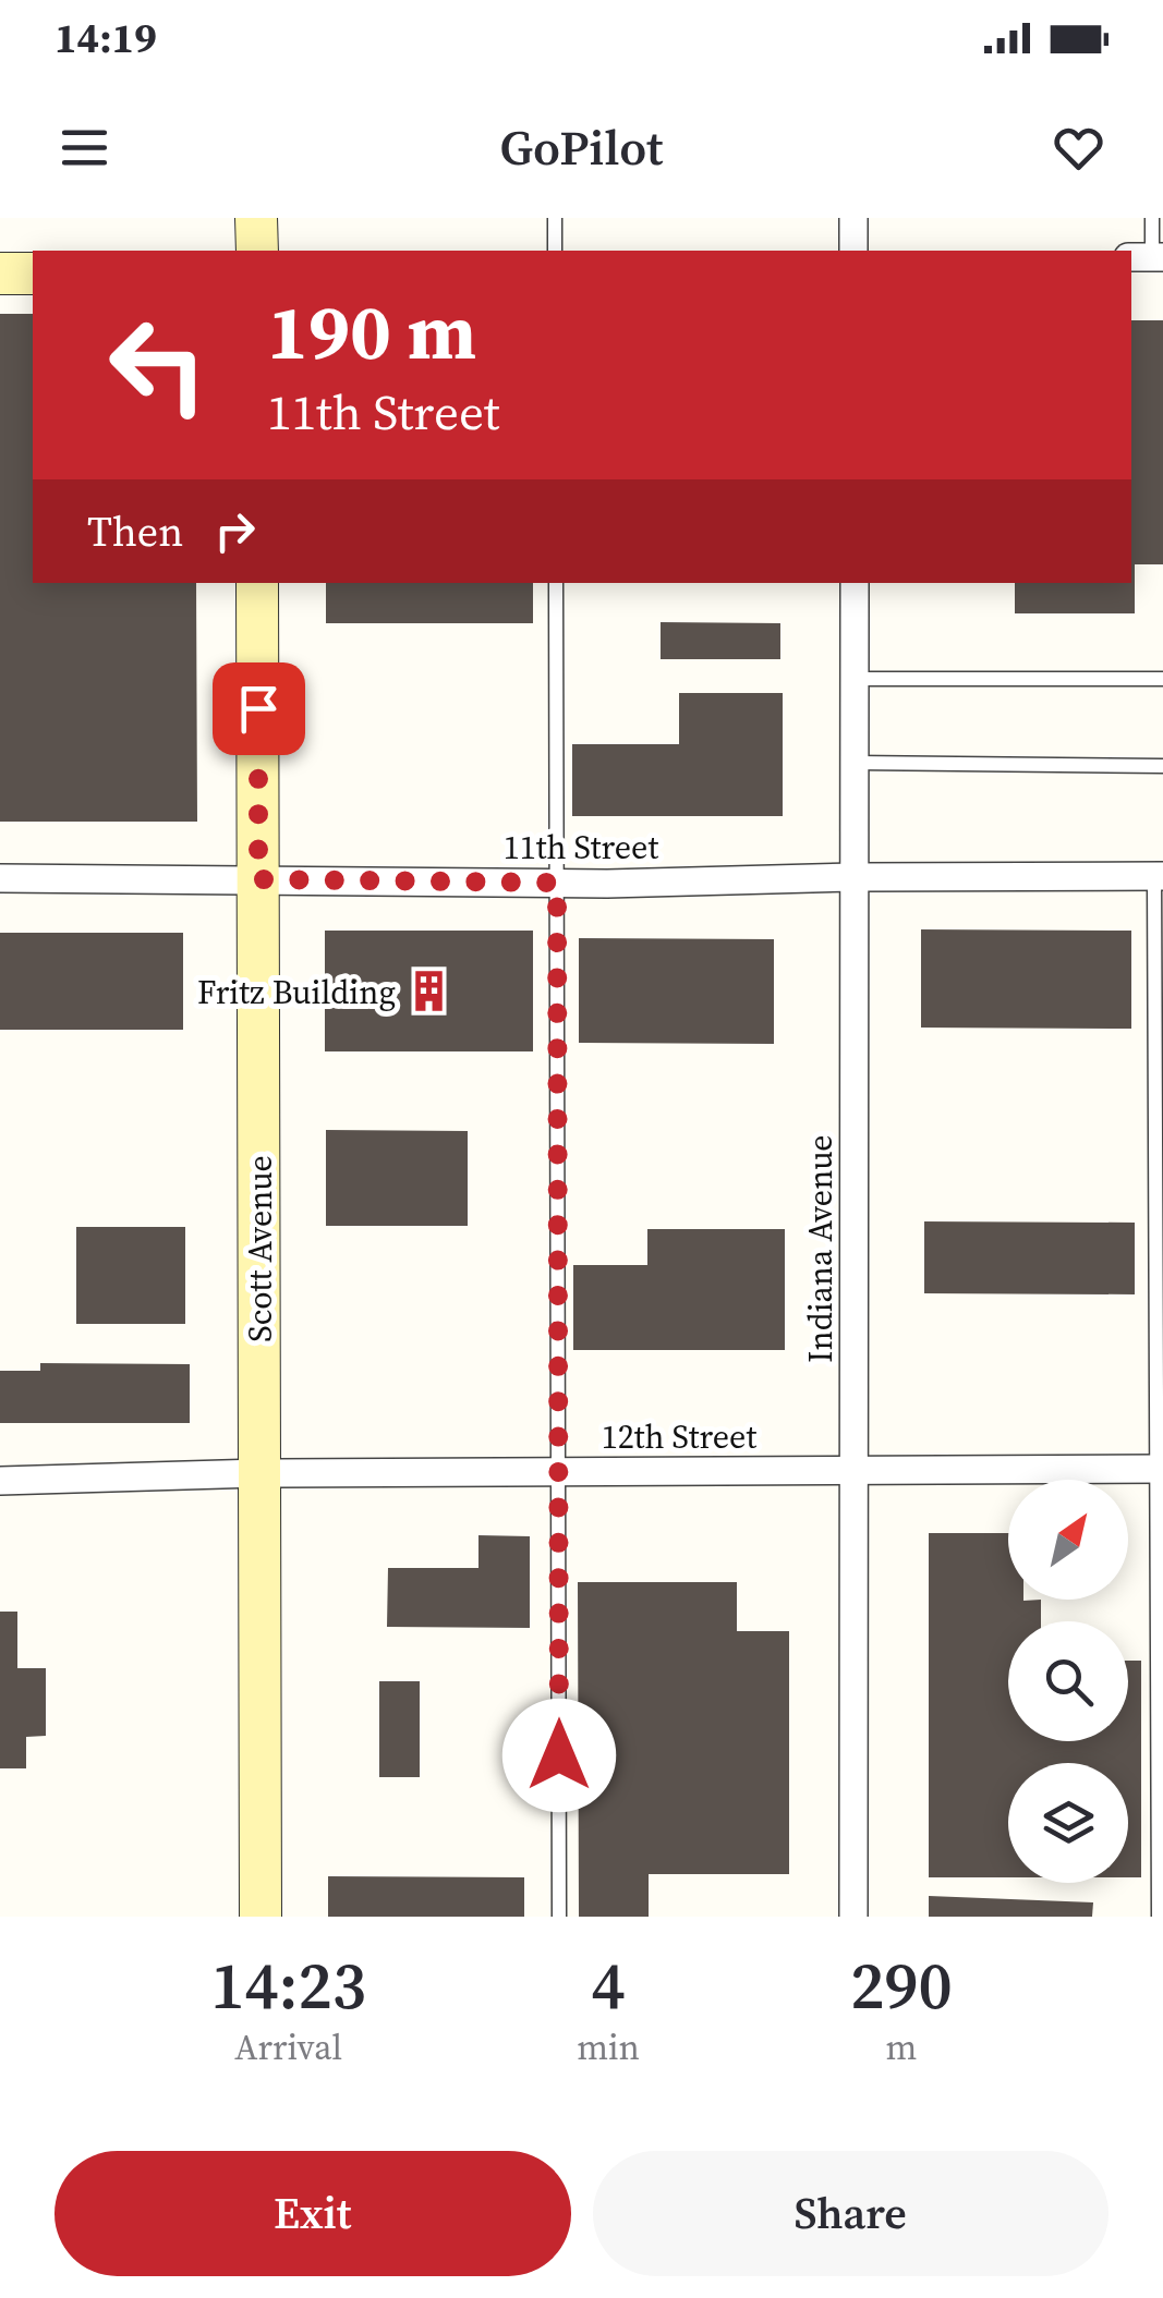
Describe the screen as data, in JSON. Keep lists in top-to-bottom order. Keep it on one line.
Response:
{"streets":{"main road":["Scott Avenue"],"street":["11th Street","Indiana Avenue","12th Street"]},"crossings":[["11th Street","Scott Avenue"],["11th Street","Indiana Avenue"],["Scott Avenue","12th Street"],["Indiana Avenue","12th Street"]],"places":{"building":["Fritz Building"]},"north":"top right","page":{"status":"14:19","header":"GoPilot","turn":["190 m","11th Street"],"then":"Then","eta":["14:23","Arrival","4","min","290","m"],"buttons":["Exit","Share"]}}
